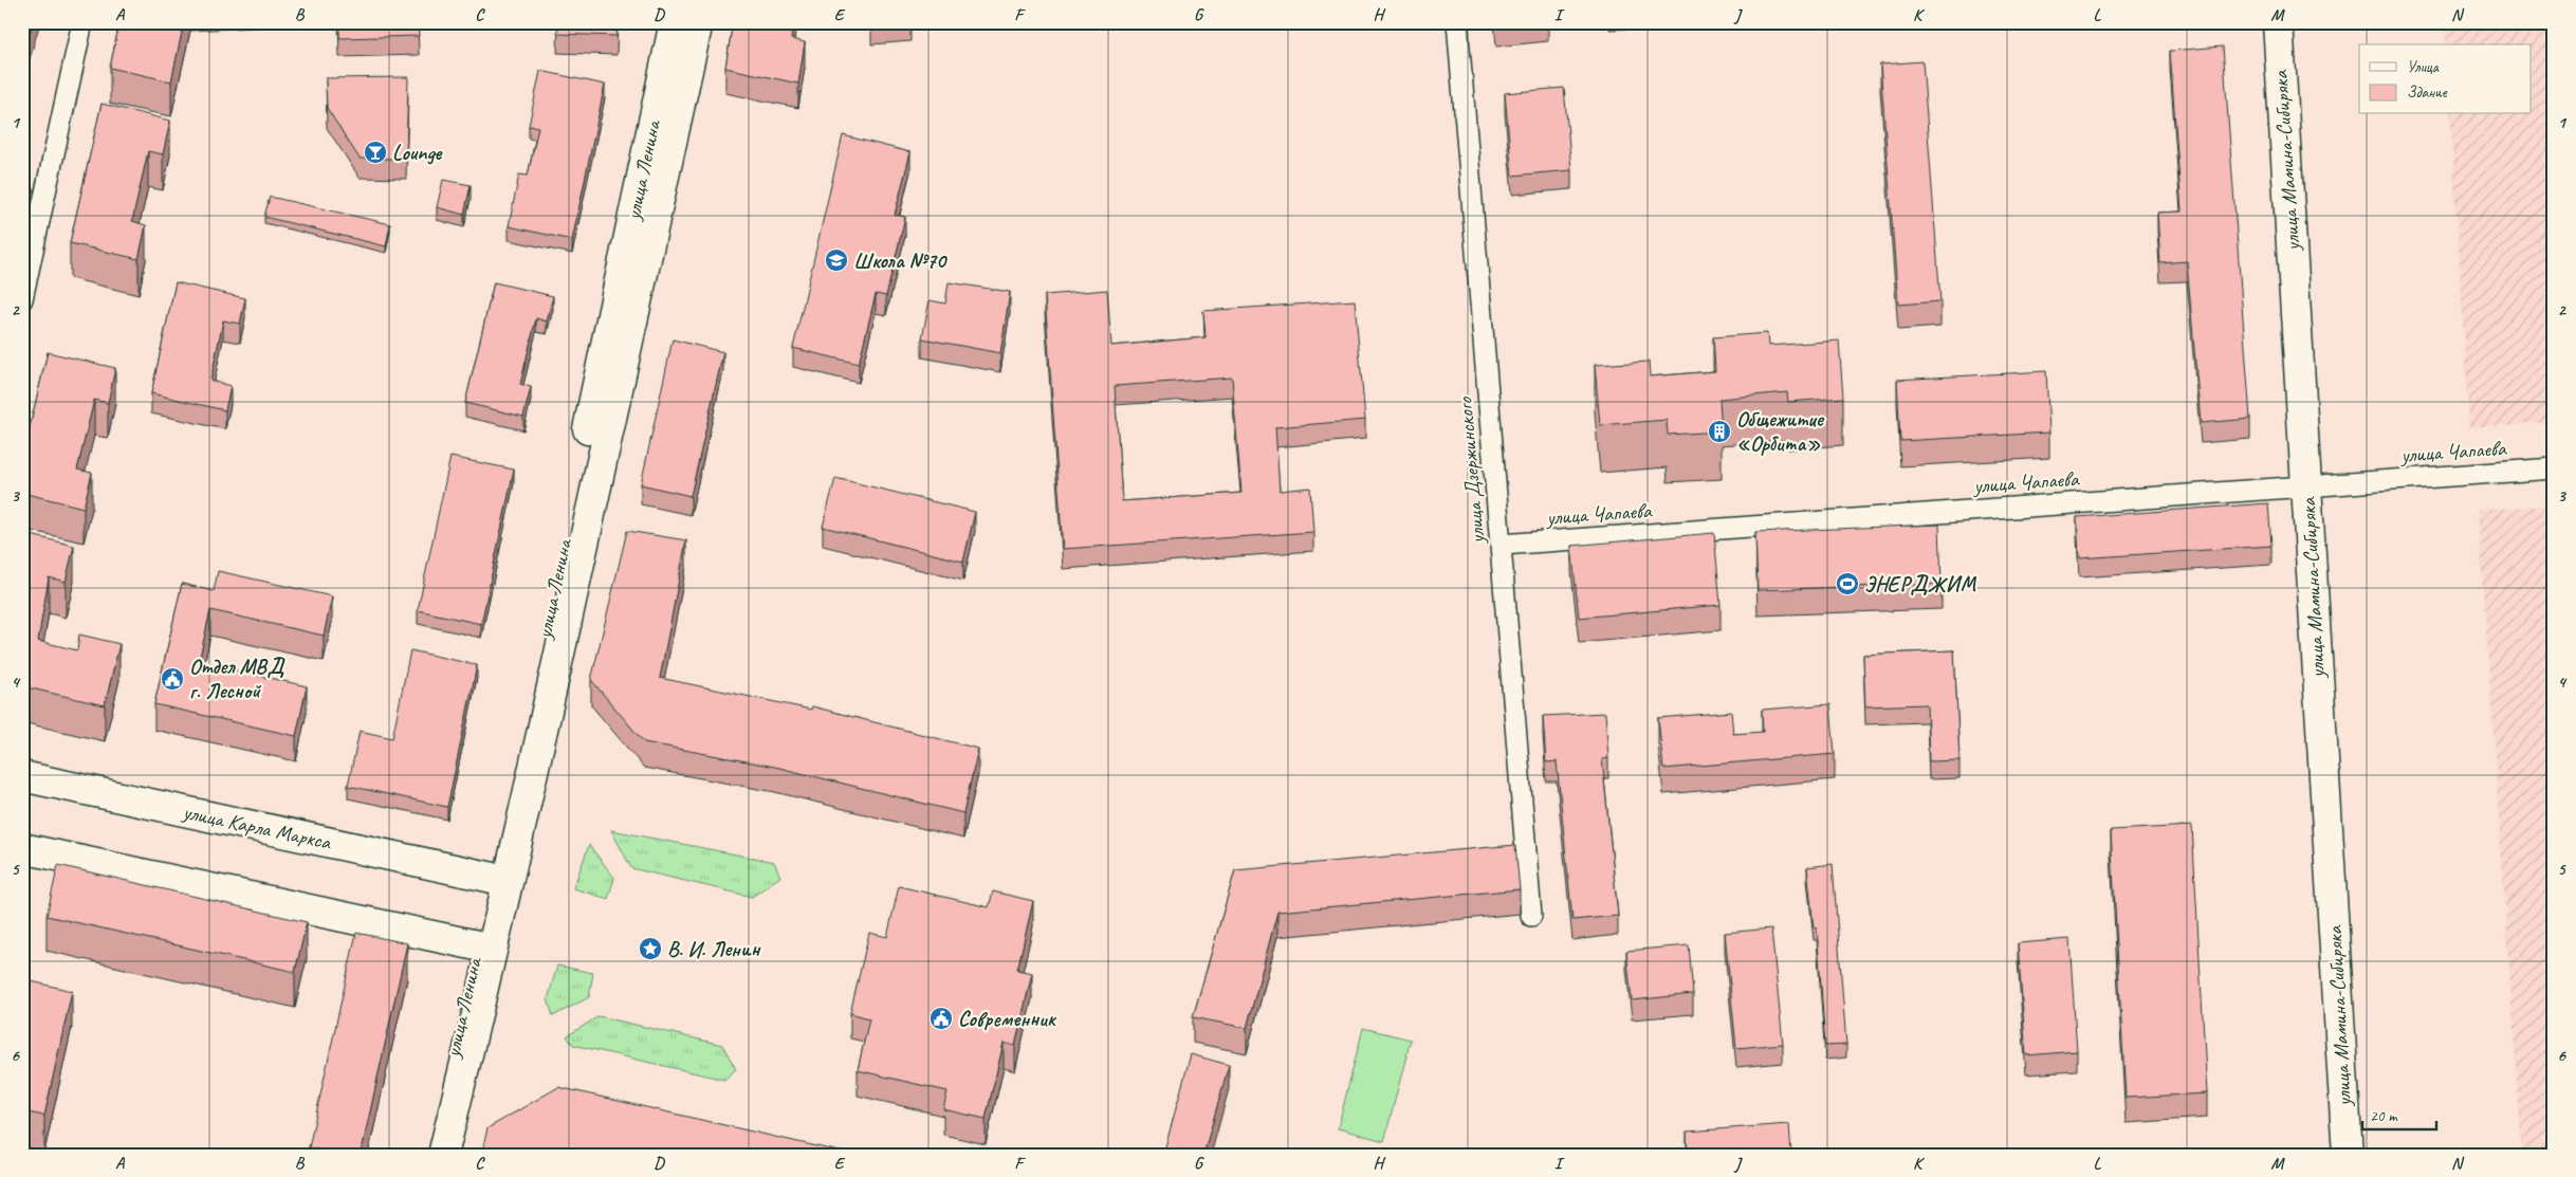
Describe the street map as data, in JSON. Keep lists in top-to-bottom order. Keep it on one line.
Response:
{"streets":{"main road":["улица Мамина-Сибиряка","улица Ленина","улица Карла Маркса"],"street":["улица Чапаева","улица Дзержинского"]},"crossings":[["улица Мамина-Сибиряка","улица Чапаева"],["улица Ленина","улица Карла Маркса"],["улица Чапаева","улица Дзержинского"]],"places":{"bar":["Lounge"],"school or university":["Школа №70"],"building":["Общежитие «Орбита»"],"sports":["ЭНЕРДЖИМ"],"public building":["Отдел МВД г. Лесной","Современник"],"place":["В. И. Ленин"]},"legend":["Улица","Здание"],"scale_bar":"20 m","grid":{"columns":["A","B","C","D","E","F","G","H","I","J","K","L","M","N"],"rows":["1","2","3","4","5","6"]}}
